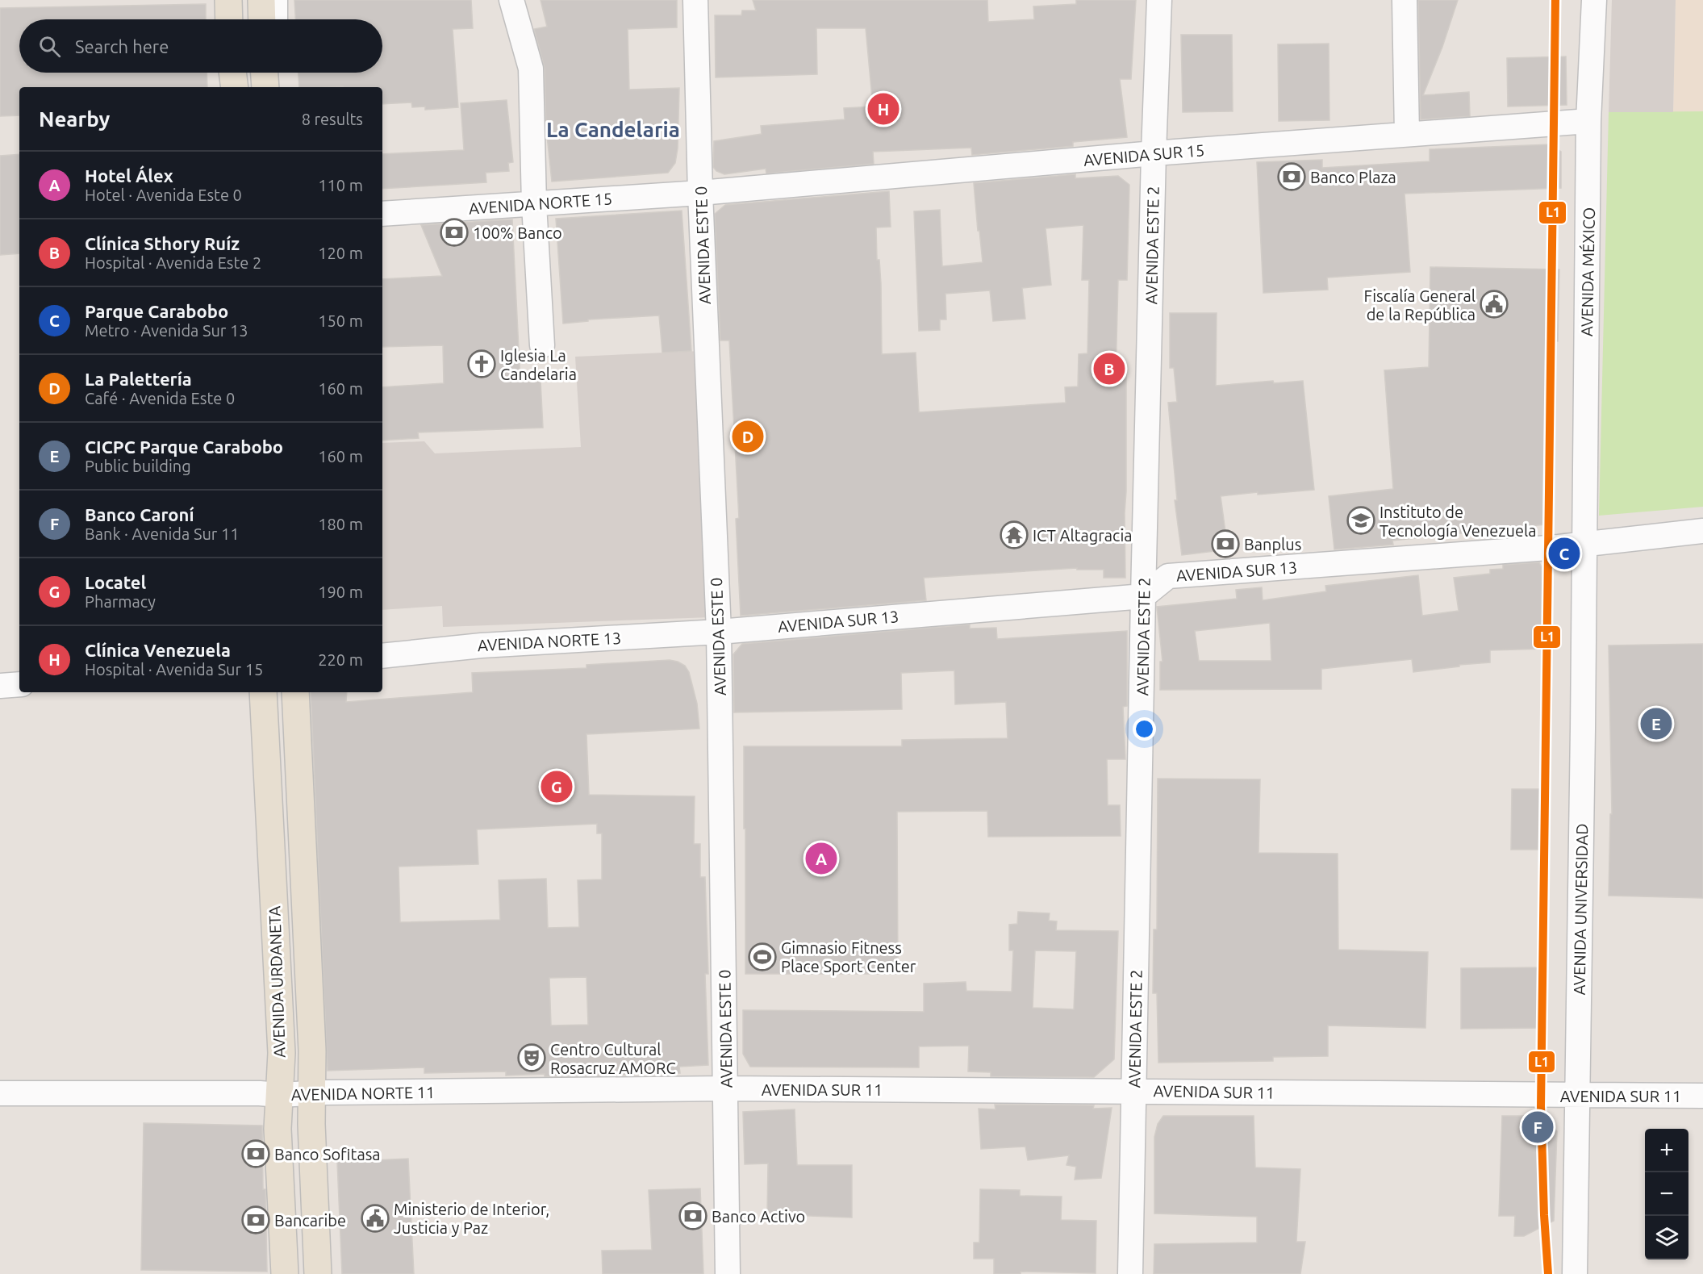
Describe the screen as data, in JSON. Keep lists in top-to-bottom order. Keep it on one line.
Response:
{"streets":{"main road":["AVENIDA URDANETA"],"street":["AVENIDA SUR 15","AVENIDA NORTE 15","AVENIDA ESTE 0","AVENIDA ESTE 2","AVENIDA MÉXICO","AVENIDA SUR 13","AVENIDA NORTE 13","AVENIDA UNIVERSIDAD","AVENIDA SUR 11","AVENIDA NORTE 11"]},"crossings":[["AVENIDA SUR 15","AVENIDA NORTE 15"],["AVENIDA SUR 15","AVENIDA ESTE 0"],["AVENIDA SUR 15","AVENIDA ESTE 2"],["AVENIDA SUR 15","AVENIDA MÉXICO"],["AVENIDA NORTE 15","AVENIDA ESTE 0"],["AVENIDA ESTE 0","AVENIDA SUR 13"],["AVENIDA ESTE 0","AVENIDA NORTE 13"],["AVENIDA ESTE 0","AVENIDA SUR 11"],["AVENIDA ESTE 0","AVENIDA NORTE 11"],["AVENIDA ESTE 2","AVENIDA SUR 13"],["AVENIDA ESTE 2","AVENIDA SUR 11"],["AVENIDA MÉXICO","AVENIDA SUR 13"],["AVENIDA MÉXICO","AVENIDA UNIVERSIDAD"],["AVENIDA SUR 13","AVENIDA NORTE 13"],["AVENIDA SUR 13","AVENIDA UNIVERSIDAD"],["AVENIDA UNIVERSIDAD","AVENIDA SUR 11"],["AVENIDA URDANETA","AVENIDA NORTE 11"],["AVENIDA SUR 11","AVENIDA NORTE 11"]],"districts":["La Candelaria"],"places":{"bank":["Banco Plaza","100% Banco","Banplus","Banco Sofitasa","Banco Activo","Bancaribe"],"public building":["Fiscalía General de la República","Ministerio de Interior, Justicia y Paz"],"church":["Iglesia La Candelaria"],"school or university":["Instituto de Tecnología Venezuela"],"temple":["ICT Altagracia"],"sports":["Gimnasio Fitness Place Sport Center"],"theatre":["Centro Cultural Rosacruz AMORC"]},"lines":["transit line L1"],"page":{"search":"Search here","heading":["Nearby","8 results"],"pins":["H","B","D","C","E","G","A","F"],"list":[{"mark":"A","name":"Hotel Álex","note":"Hotel · Avenida Este 0","value":"110 m"},{"mark":"B","name":"Clínica Sthory Ruíz","note":"Hospital · Avenida Este 2","value":"120 m"},{"mark":"C","name":"Parque Carabobo","note":"Metro · Avenida Sur 13","value":"150 m"},{"mark":"D","name":"La Palettería","note":"Café · Avenida Este 0","value":"160 m"},{"mark":"E","name":"CICPC Parque Carabobo","note":"Public building","value":"160 m"},{"mark":"F","name":"Banco Caroní","note":"Bank · Avenida Sur 11","value":"180 m"},{"mark":"G","name":"Locatel","note":"Pharmacy","value":"190 m"},{"mark":"H","name":"Clínica Venezuela","note":"Hospital · Avenida Sur 15","value":"220 m"}],"map_buttons":["+","−"]}}
